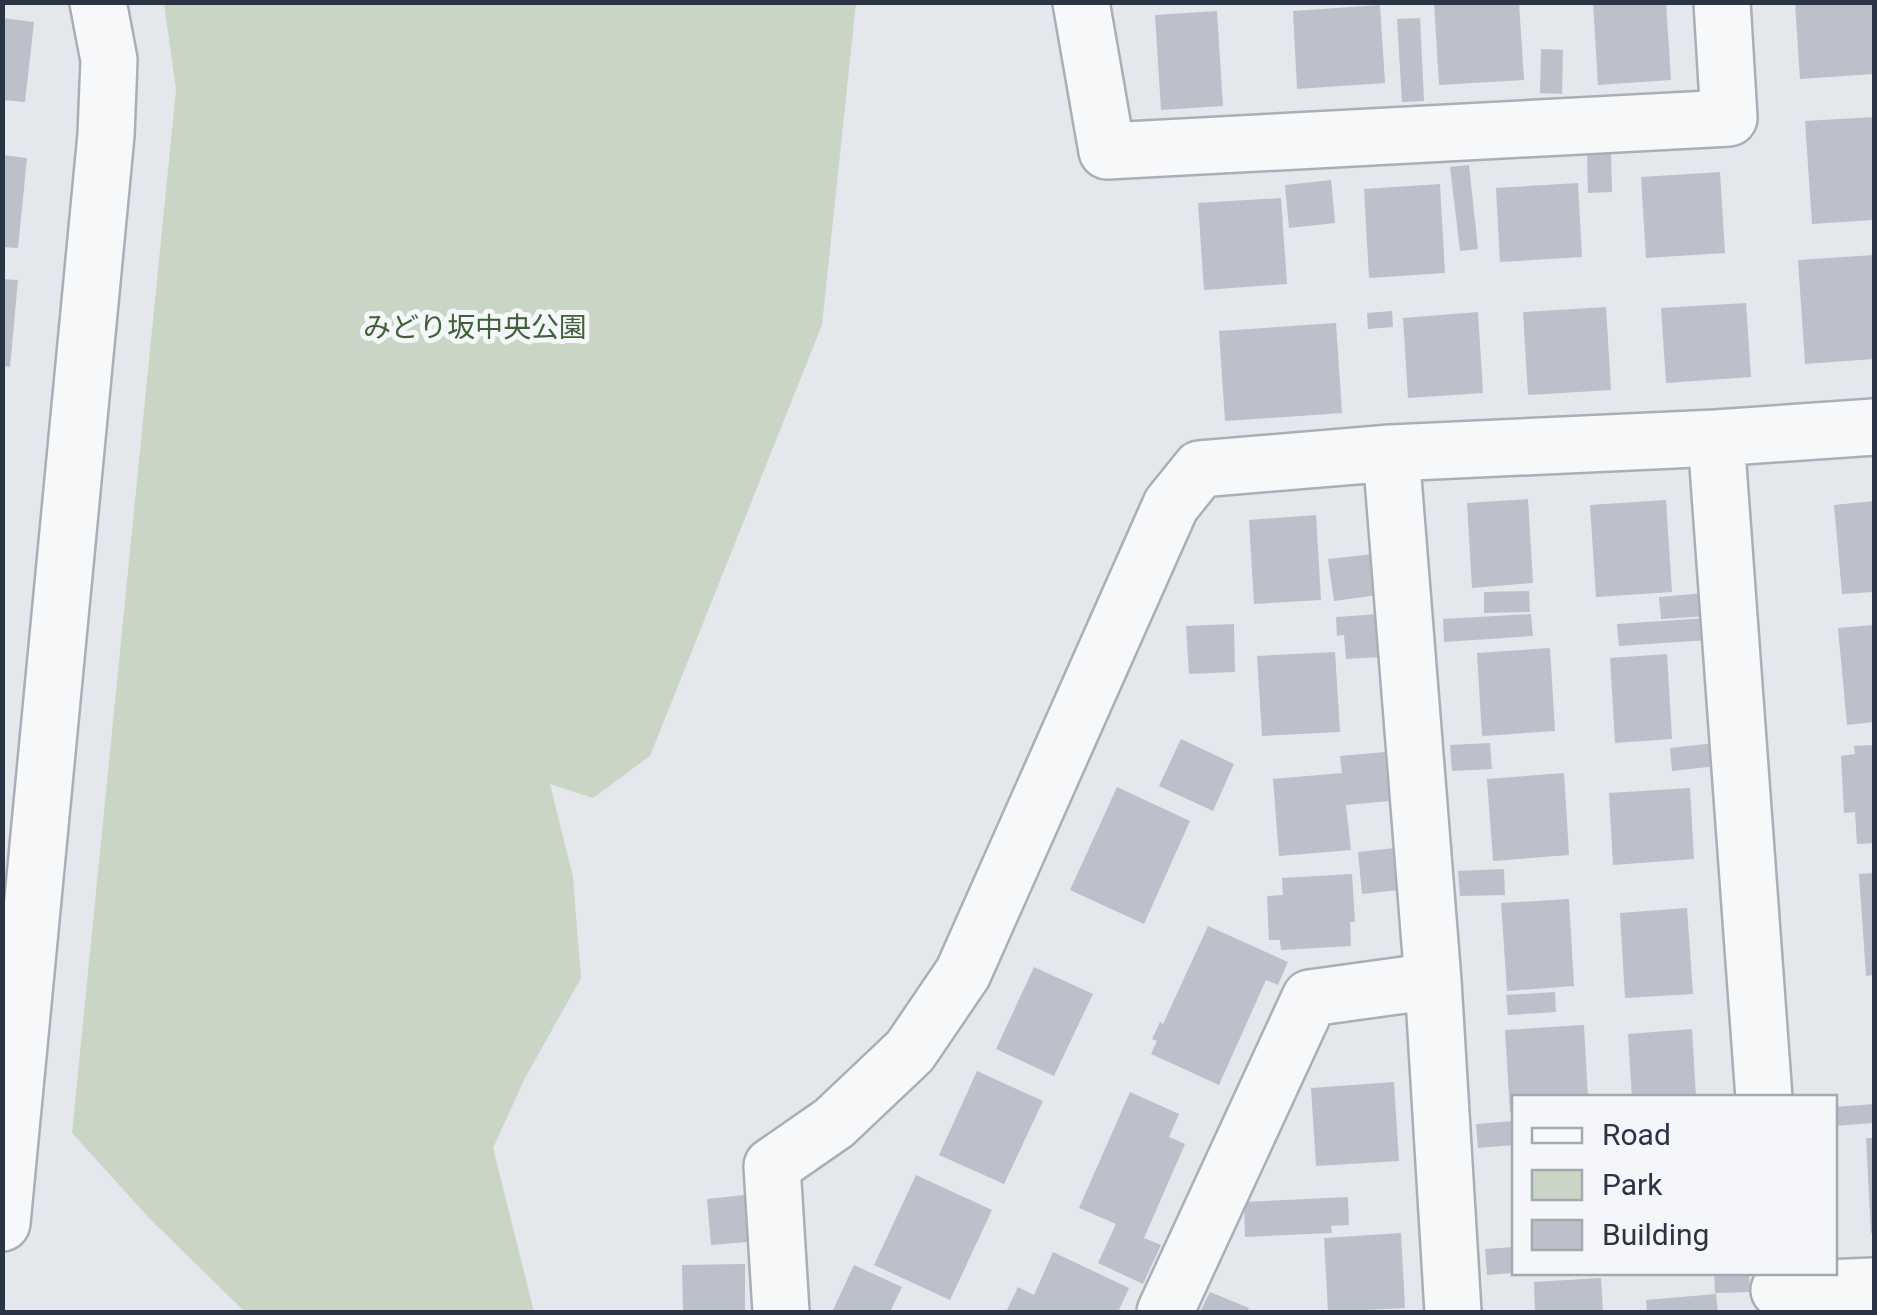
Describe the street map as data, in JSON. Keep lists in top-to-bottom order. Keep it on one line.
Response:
{"parks":["みどり坂中央公園"],"legend":["Road","Park","Building"]}
